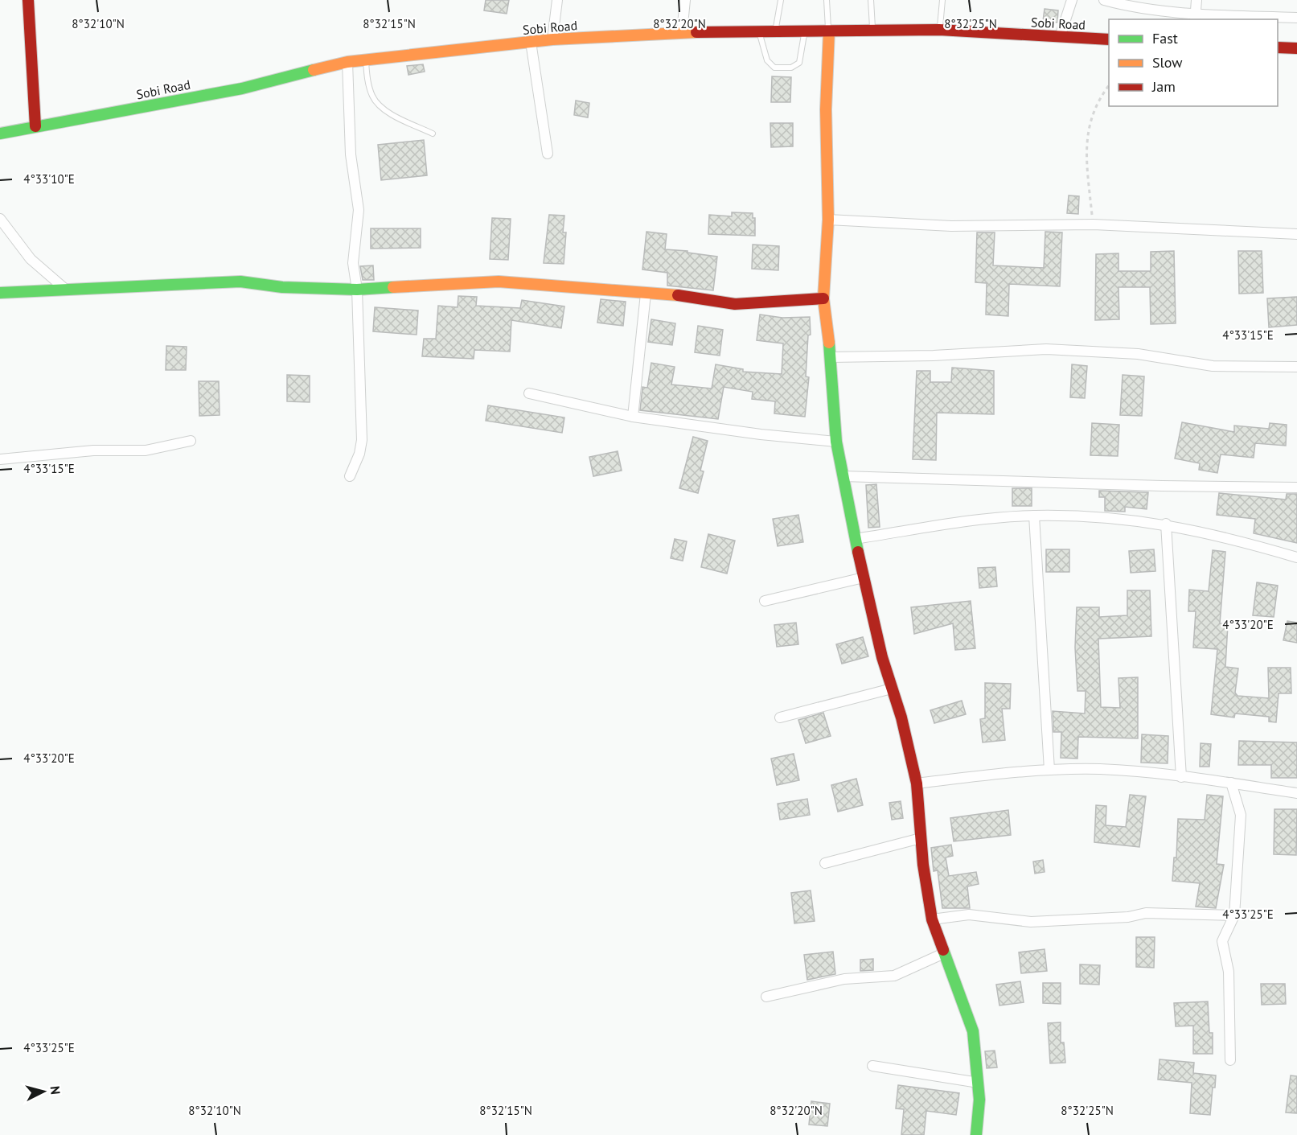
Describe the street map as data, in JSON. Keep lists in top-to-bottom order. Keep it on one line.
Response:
{"streets":{"main road":["Sobi Road"]},"legend":["Fast","Slow","Jam"],"north":"right","coordinates":["8°32'10\"N","8°32'15\"N","8°32'20\"N","8°32'25\"N","4°33'10\"E","4°33'15\"E","4°33'20\"E","4°33'25\"E"]}
